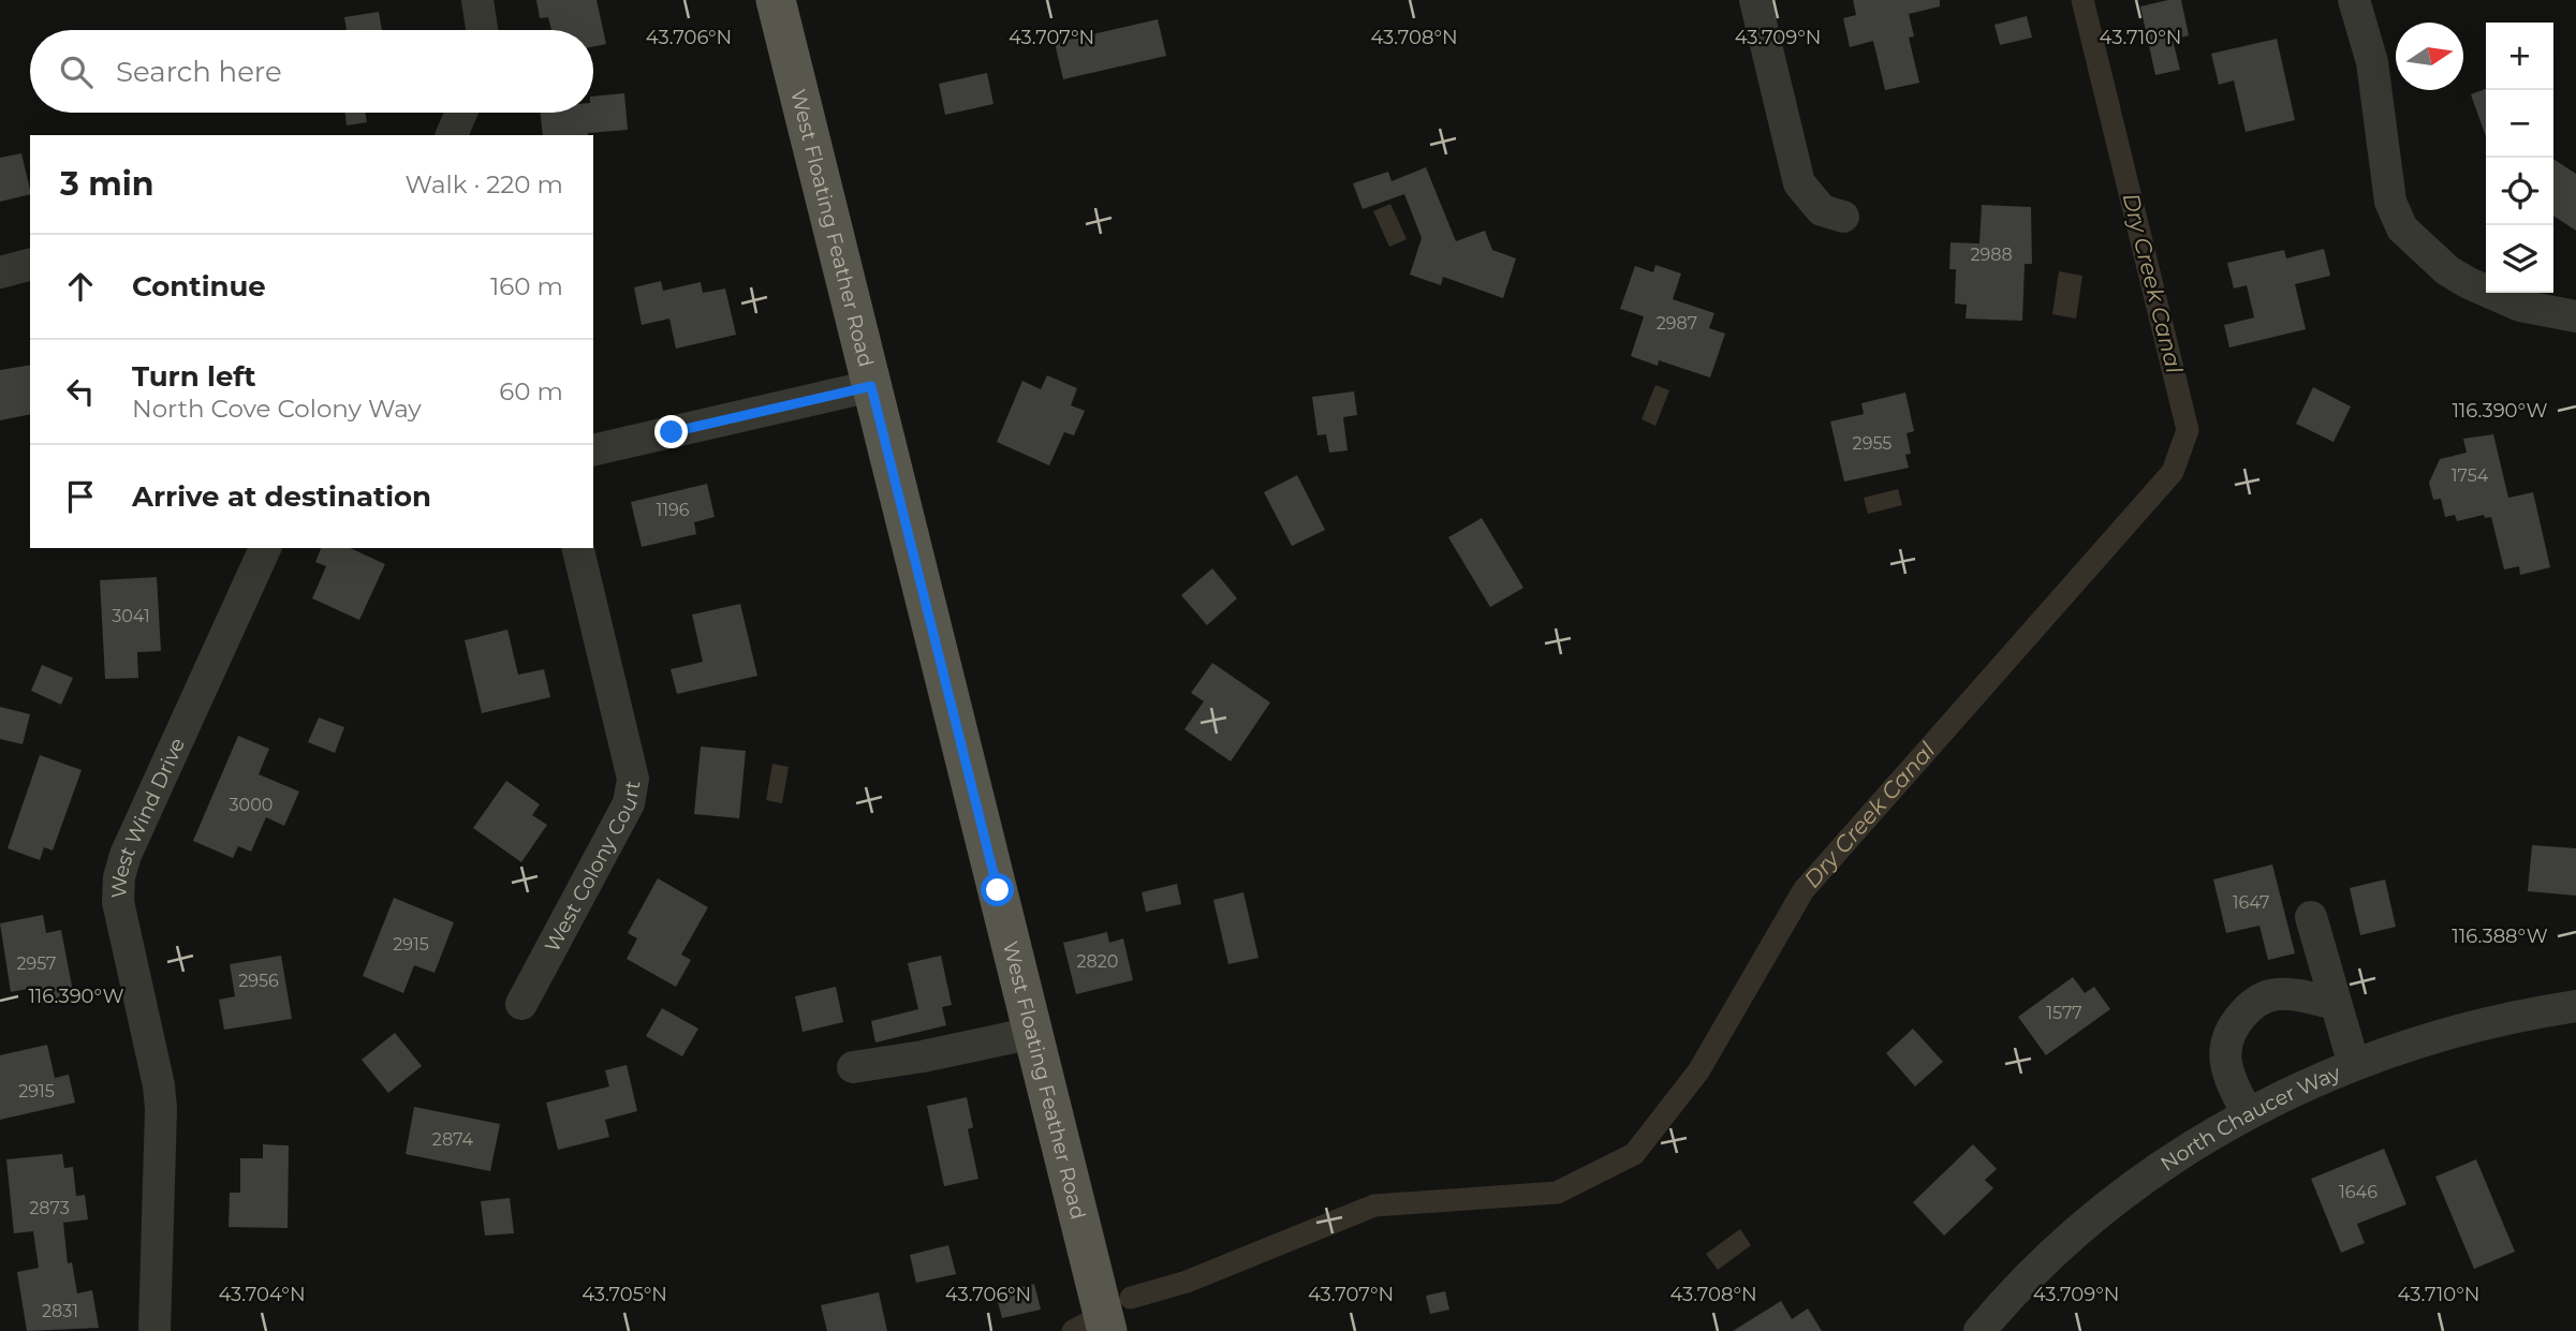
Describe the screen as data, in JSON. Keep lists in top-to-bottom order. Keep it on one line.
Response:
{"streets":{"main road":["West Floating Feather Road"],"street":["West Wind Drive","West Colony Court","North Chaucer Way"]},"water":["Dry Creek Canal"],"house_numbers":["2988","2987","2955","1754","1196","3041","3000","1647","2915","2820","2957","2956","1577","2915","2874","1646","2873","2831"],"north":"right","page":{"map_buttons":["+","−"],"search":"Search here","heading":["3 min","Walk · 220 m"],"list":[["Continue","160 m"],["Turn left","North Cove Colony Way","60 m"],"Arrive at destination"]},"coordinates":["43.706°N","43.707°N","43.708°N","43.709°N","43.710°N","116.390°W","116.388°W","43.704°N","43.705°N"]}
